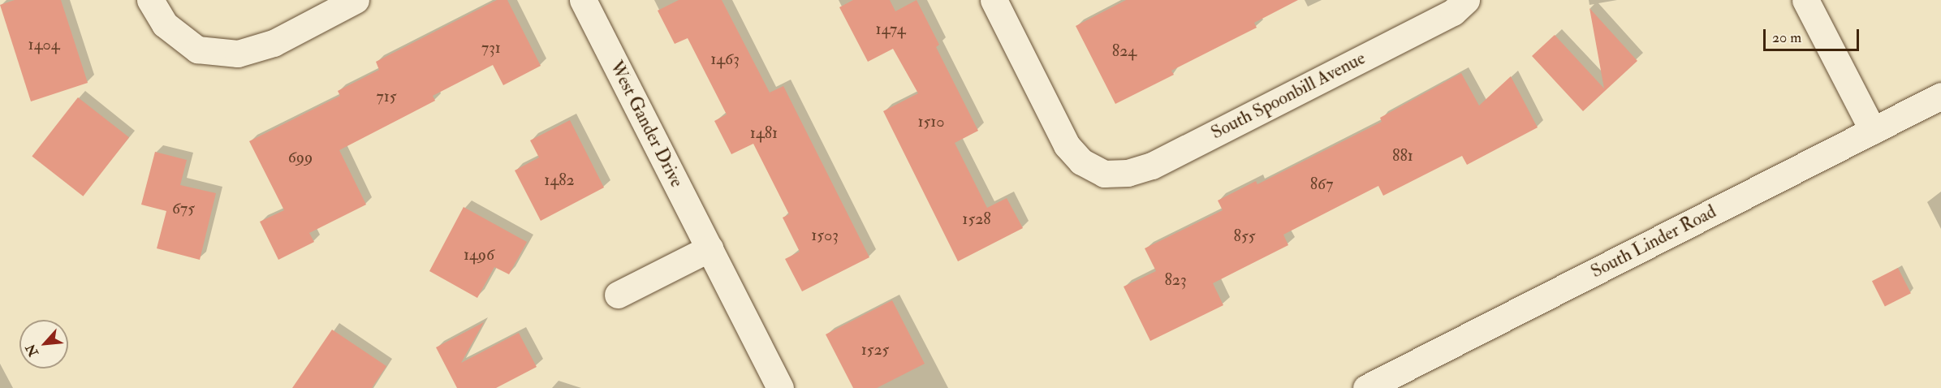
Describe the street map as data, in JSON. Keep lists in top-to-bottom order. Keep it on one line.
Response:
{"streets":{"street":["South Spoonbill Avenue","West Gander Drive","South Linder Road"]},"house_numbers":["1474","1404","731","824","1463","715","1510","1481","881","699","1482","867","675","1528","1503","855","1496","823","1525"],"scale_bar":"20 m","north":"bottom left"}
